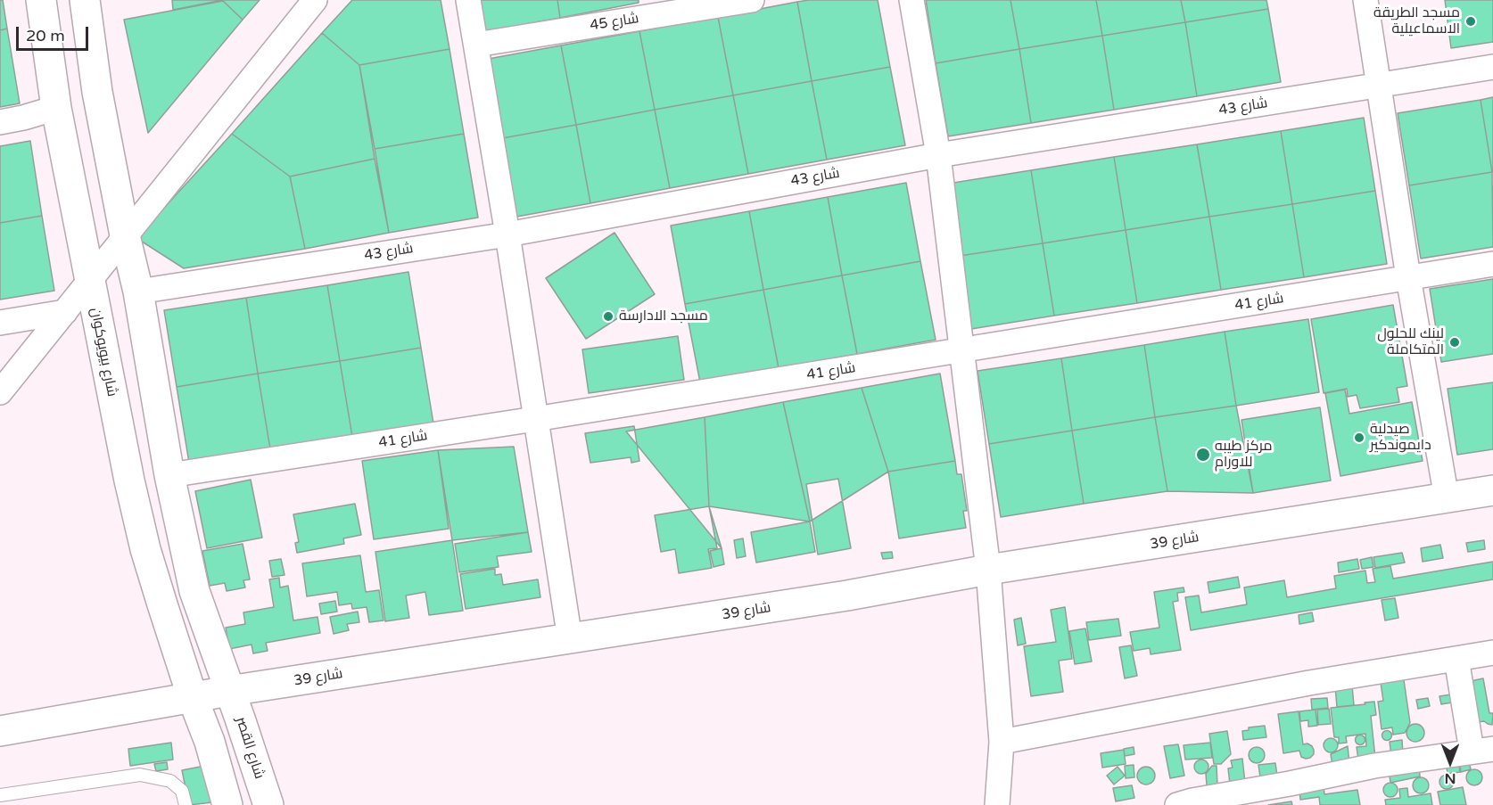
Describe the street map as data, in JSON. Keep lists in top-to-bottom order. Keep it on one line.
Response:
{"streets":{"main road":["شارع بيويوكوان","شارع 39","شارع القصر"],"street":["شارع 45","شارع 43","شارع 41"]},"crossings":[["شارع بيويوكوان","شارع 39"],["شارع 39","شارع القصر"]],"places":["مسجد الطريقة الاسماعيلية","مسجد الادارسة","لينك للحلول المتكاملة","صيدلية دايموندكير","مركز طيبه للاورام"],"scale_bar":"20 m","north":"bottom"}
